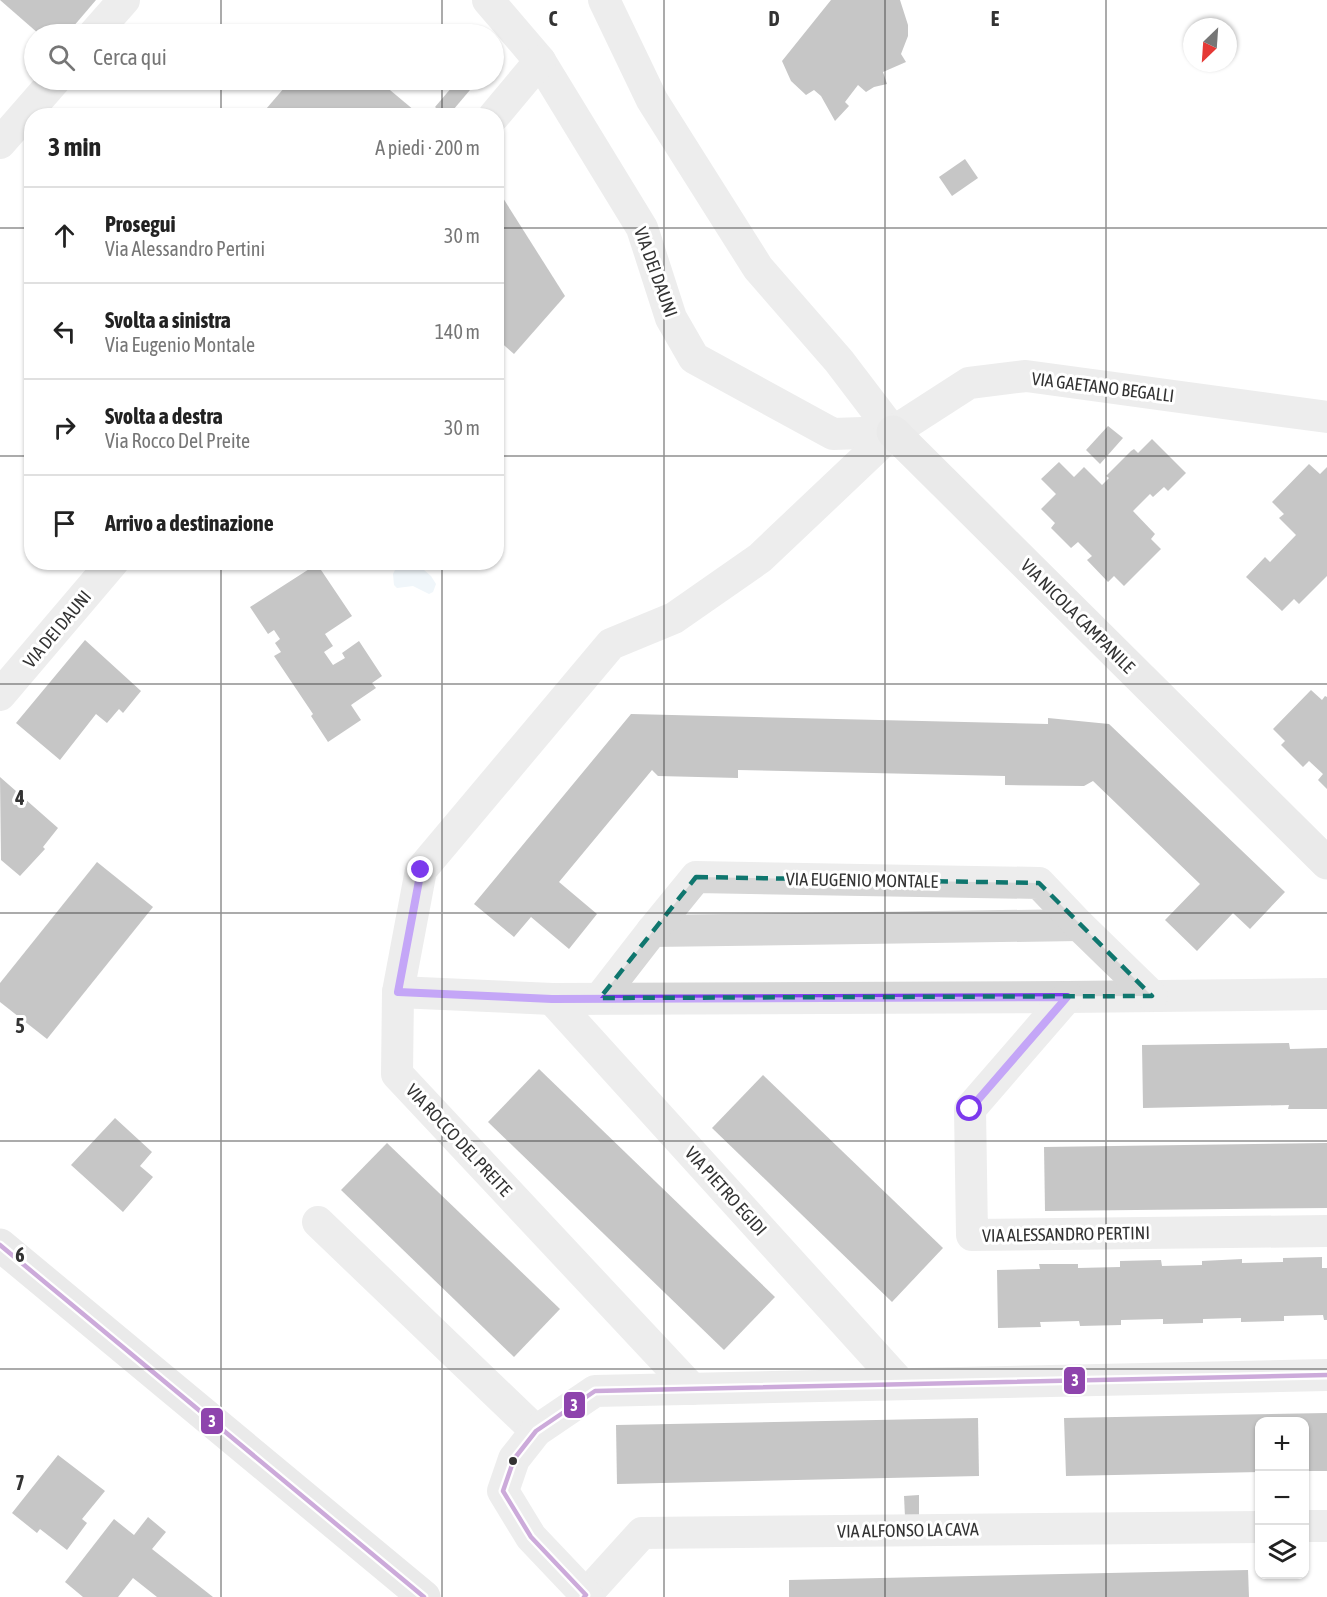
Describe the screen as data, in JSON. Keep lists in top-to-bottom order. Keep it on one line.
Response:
{"streets":{"street":["VIA DEI DAUNI","VIA GAETANO BEGALLI","VIA NICOLA CAMPANILE","VIA EUGENIO MONTALE","VIA ROCCO DEL PREITE","VIA PIETRO EGIDI","VIA ALESSANDRO PERTINI","VIA ALFONSO LA CAVA"]},"crossings":[["VIA DEI DAUNI","VIA GAETANO BEGALLI"],["VIA DEI DAUNI","VIA NICOLA CAMPANILE"],["VIA GAETANO BEGALLI","VIA NICOLA CAMPANILE"],["VIA GAETANO BEGALLI","VIA ROCCO DEL PREITE"]],"lines":["transit line 3"],"north":"bottom left","page":{"search":"Cerca qui","heading":["3 min","A piedi · 200 m"],"list":[["Prosegui","Via Alessandro Pertini","30 m"],["Svolta a sinistra","Via Eugenio Montale","140 m"],["Svolta a destra","Via Rocco Del Preite","30 m"],"Arrivo a destinazione"],"map_buttons":["+","−"]},"grid":{"columns":["C","D","E"],"rows":["4","5","6","7"]}}
